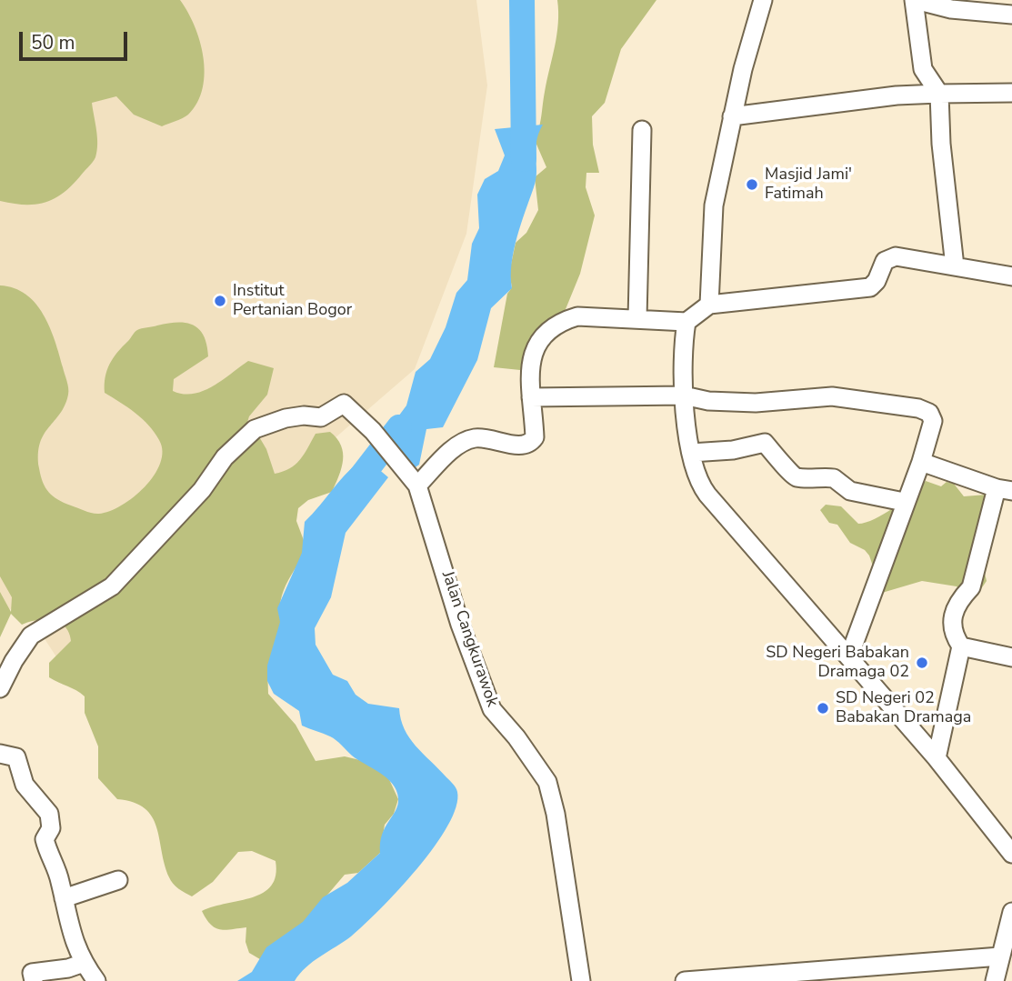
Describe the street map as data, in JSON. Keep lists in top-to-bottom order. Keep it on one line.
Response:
{"streets":{"street":["Jalan Cangkurawok"]},"places":["Masjid Jami' Fatimah","Institut Pertanian Bogor","SD Negeri Babakan Dramaga 02","SD Negeri 02 Babakan Dramaga"],"scale_bar":"50 m"}
